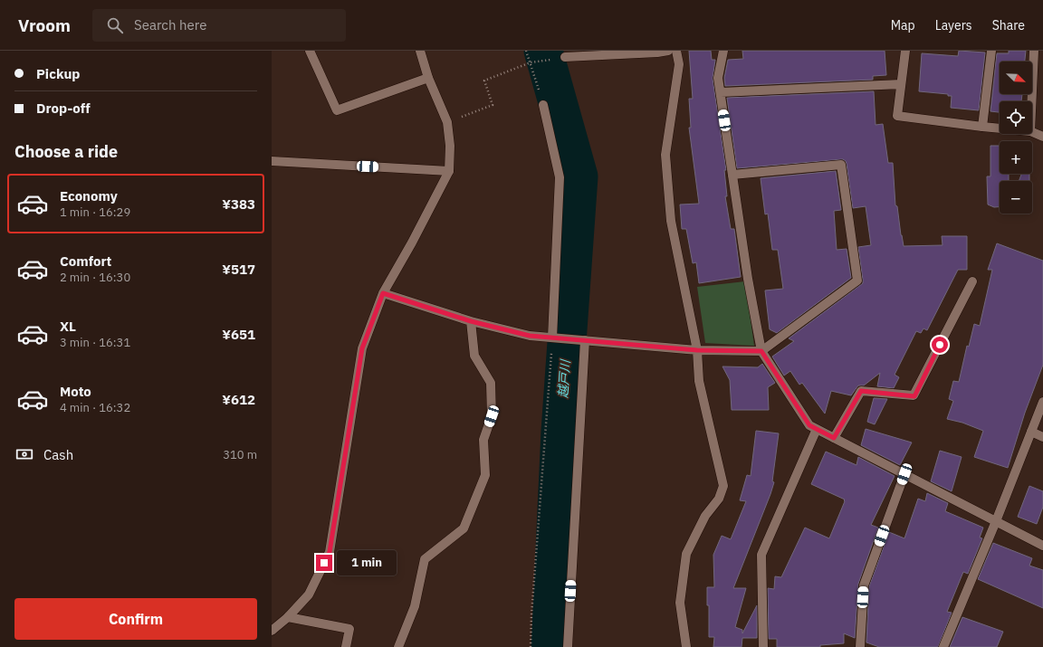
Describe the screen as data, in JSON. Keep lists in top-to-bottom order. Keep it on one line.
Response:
{"water":["越戸川"],"north":"bottom right","page":{"header":"Vroom","search":"Search here","nav":["Map","Layers","Share"],"banner":["Pickup","Drop-off"],"map_buttons":["+","−"],"heading":"Choose a ride","list":[{"name":"Economy","note":"1 min · 16:29","value":"¥383"},{"name":"Comfort","note":"2 min · 16:30","value":"¥517"},{"name":"XL","note":"3 min · 16:31","value":"¥651"},{"name":"Moto","note":"4 min · 16:32","value":"¥612"}],"pay":["Cash","310 m"],"bubble":"1 min","buttons":"Confirm"}}
